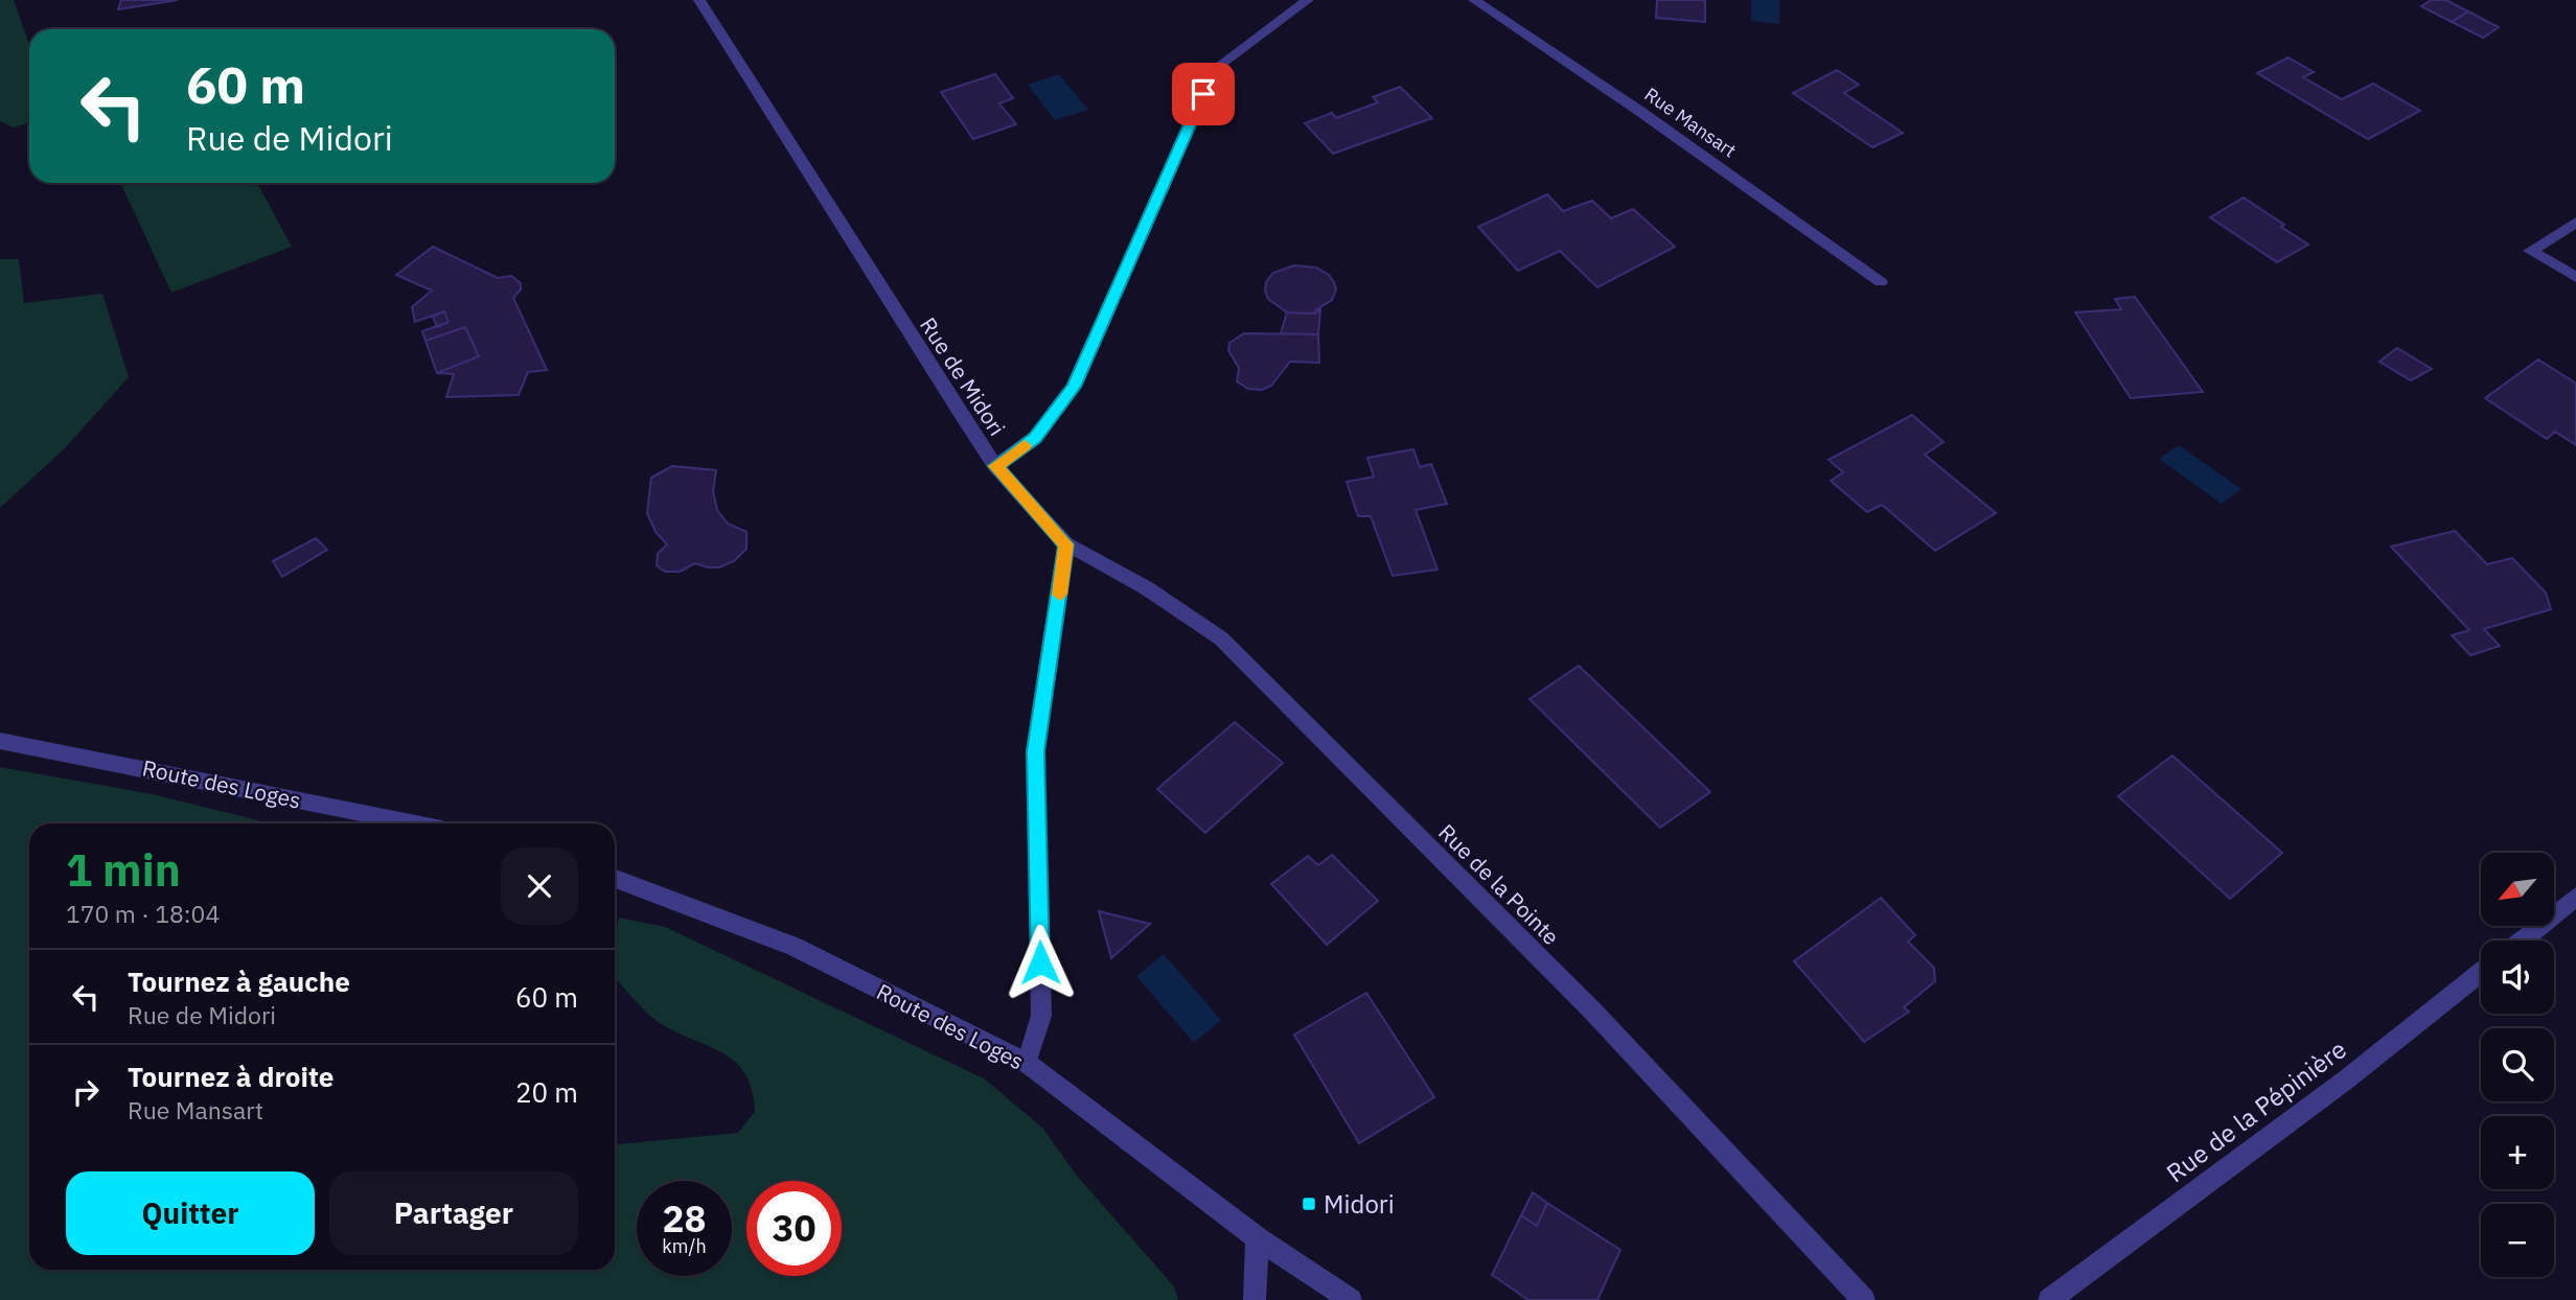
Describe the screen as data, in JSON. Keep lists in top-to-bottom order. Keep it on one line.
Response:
{"streets":{"street":["Rue Mansart","Rue de Midori","Route des Loges","Rue de la Pointe","Rue de la Pépinière"]},"crossings":[["Rue de Midori","Rue de la Pointe"]],"places":{"transit":["Midori"]},"north":"bottom left","page":{"turn":["60 m","Rue de Midori"],"heading":["1 min","170 m · 18:04"],"map_buttons":["+","−"],"list":[{"name":"Tournez à gauche","note":"Rue de Midori","value":"60 m"},{"name":"Tournez à droite","note":"Rue Mansart","value":"20 m"}],"buttons":["Quitter","Partager"],"speed":"28 km/h","limit":"30"}}
